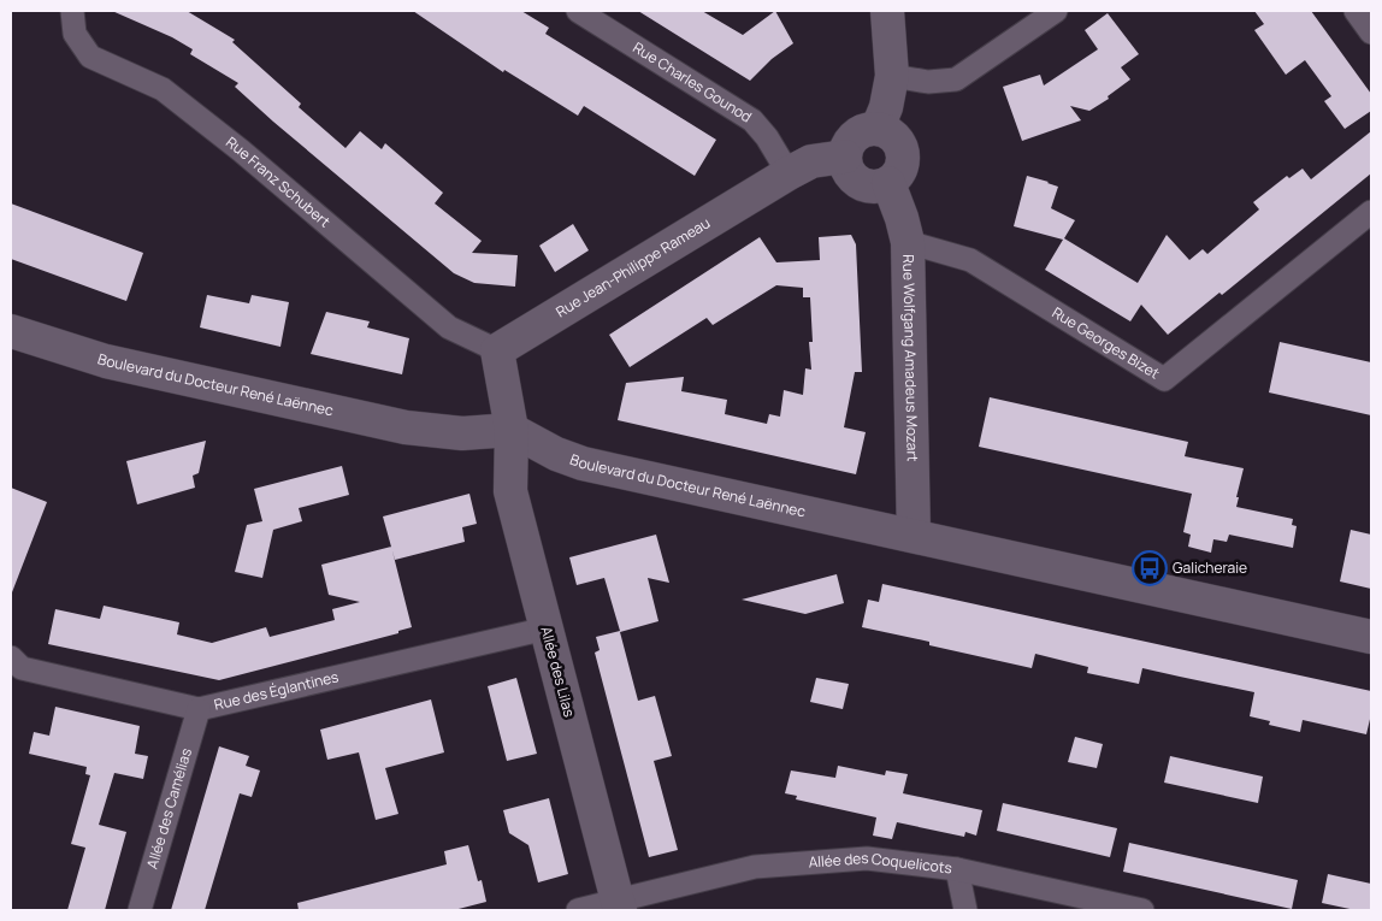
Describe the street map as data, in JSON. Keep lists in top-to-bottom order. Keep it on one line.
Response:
{"streets":{"street":["Rue Charles Gounod","Rue Franz Schubert","Rue Jean-Philippe Rameau","Rue Georges Bizet","Rue Wolfgang Amadeus Mozart","Boulevard du Docteur René Laënnec","Allée des Lilas","Rue des Églantines","Allée des Camélias","Allée des Coquelicots"]},"crossings":[["Rue Charles Gounod","Rue Jean-Philippe Rameau"],["Rue Franz Schubert","Rue Jean-Philippe Rameau"],["Rue Jean-Philippe Rameau","Rue Wolfgang Amadeus Mozart"],["Rue Georges Bizet","Rue Wolfgang Amadeus Mozart"],["Rue Wolfgang Amadeus Mozart","Boulevard du Docteur René Laënnec"],["Boulevard du Docteur René Laënnec","Allée des Lilas"],["Allée des Lilas","Rue des Églantines"],["Allée des Lilas","Allée des Coquelicots"],["Rue des Églantines","Allée des Camélias"]],"places":{"bus stop":["Galicheraie"]}}
